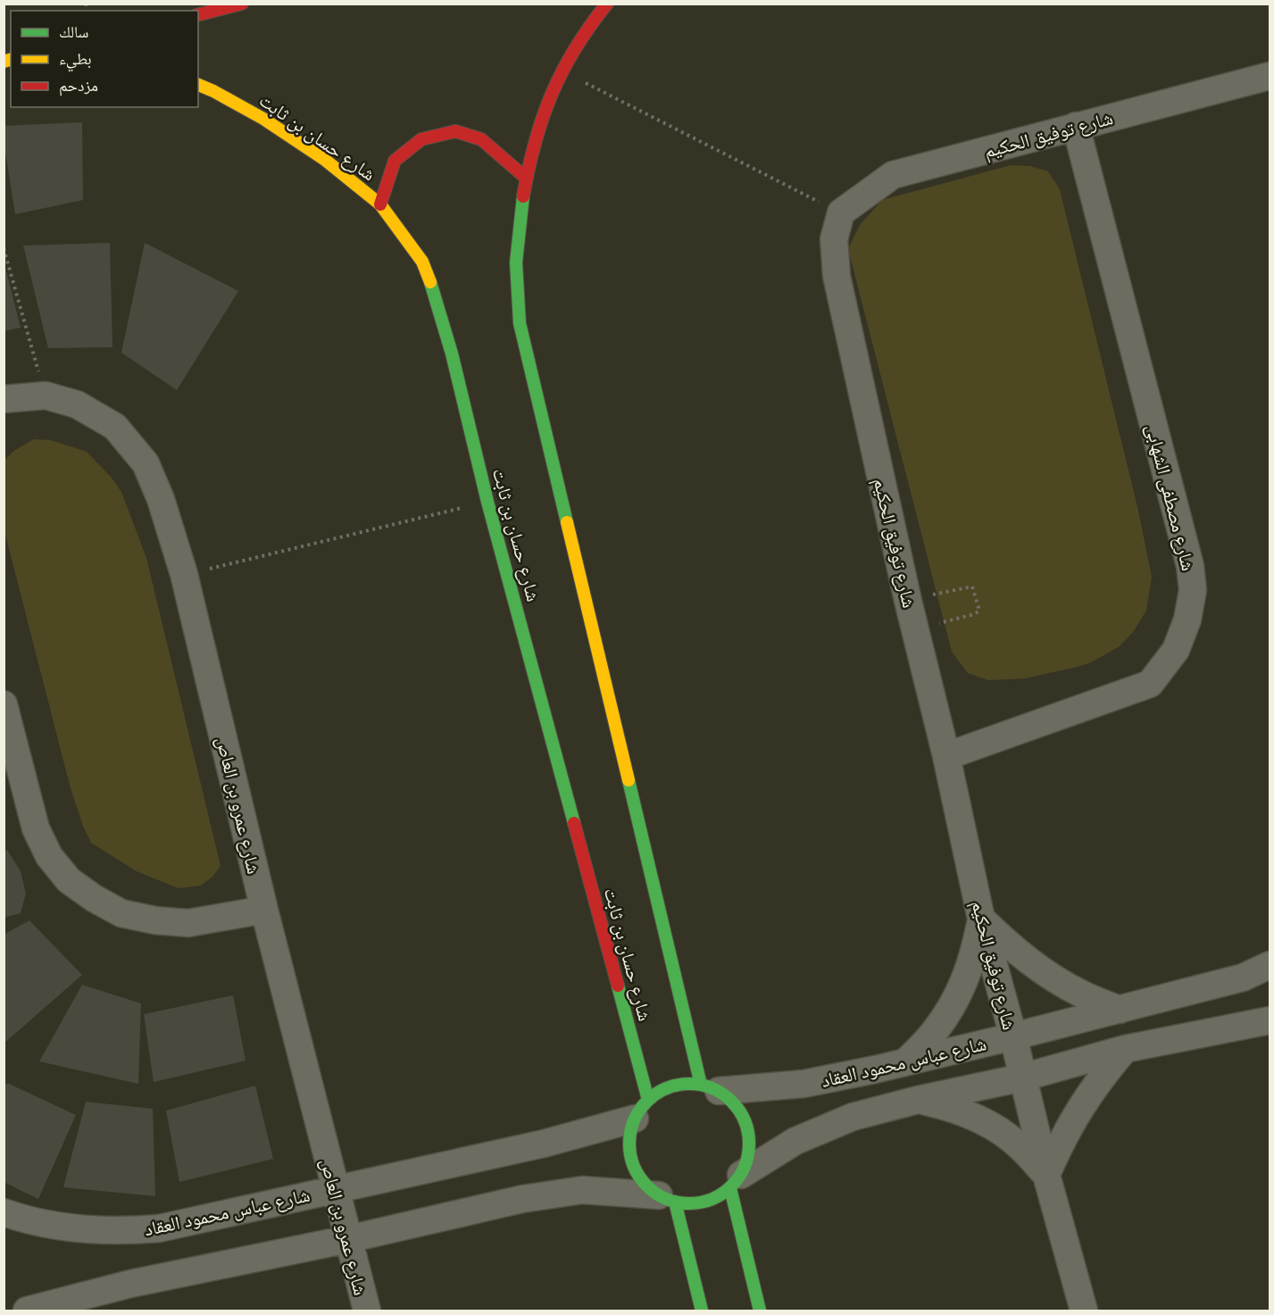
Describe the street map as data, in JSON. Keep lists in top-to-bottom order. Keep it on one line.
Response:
{"streets":{"street":["شارع توفيق الحكيم","شارع حسان بن ثابت","شارع مصطفى الشهابى","شارع عمرو بن العاص","شارع عباس محمود العقاد"]},"crossings":[["شارع توفيق الحكيم","شارع مصطفى الشهابى"],["شارع توفيق الحكيم","شارع عباس محمود العقاد"],["شارع حسان بن ثابت","شارع عباس محمود العقاد"],["شارع عمرو بن العاص","شارع عباس محمود العقاد"]],"legend":["سالك","بطيء","مزدحم"]}
